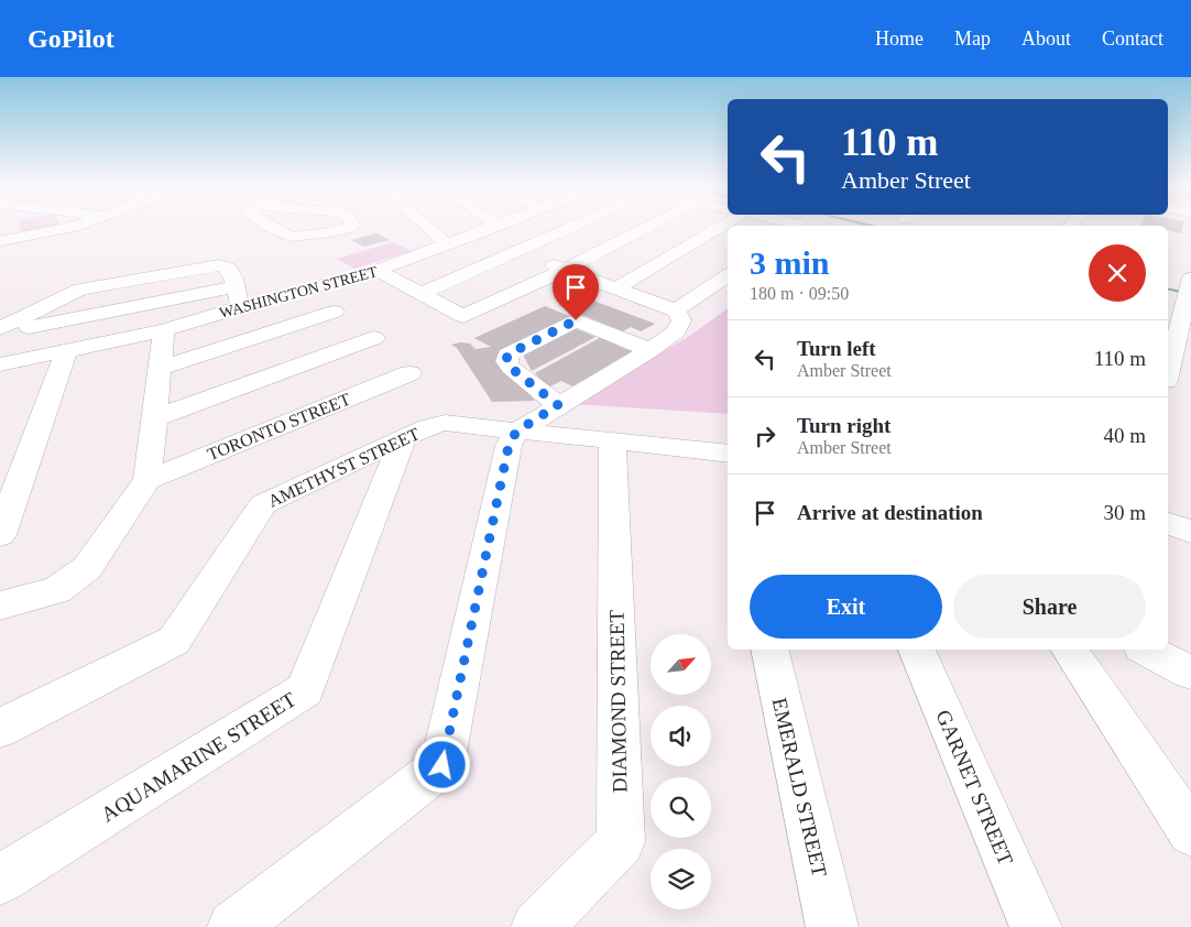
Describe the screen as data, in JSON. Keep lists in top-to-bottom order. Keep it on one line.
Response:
{"streets":{"street":["WASHINGTON STREET","TORONTO STREET","AMETHYST STREET","DIAMOND STREET","AQUAMARINE STREET","EMERALD STREET","GARNET STREET"]},"crossings":[["AMETHYST STREET","DIAMOND STREET"],["AMETHYST STREET","AQUAMARINE STREET"]],"north":"top right","page":{"header":"GoPilot","nav":["Home","Map","About","Contact"],"turn":["110 m","Amber Street"],"heading":["3 min","180 m · 09:50"],"list":[{"name":"Turn left","note":"Amber Street","value":"110 m"},{"name":"Turn right","note":"Amber Street","value":"40 m"},{"name":"Arrive at destination","value":"30 m"}],"buttons":["Exit","Share"]}}
